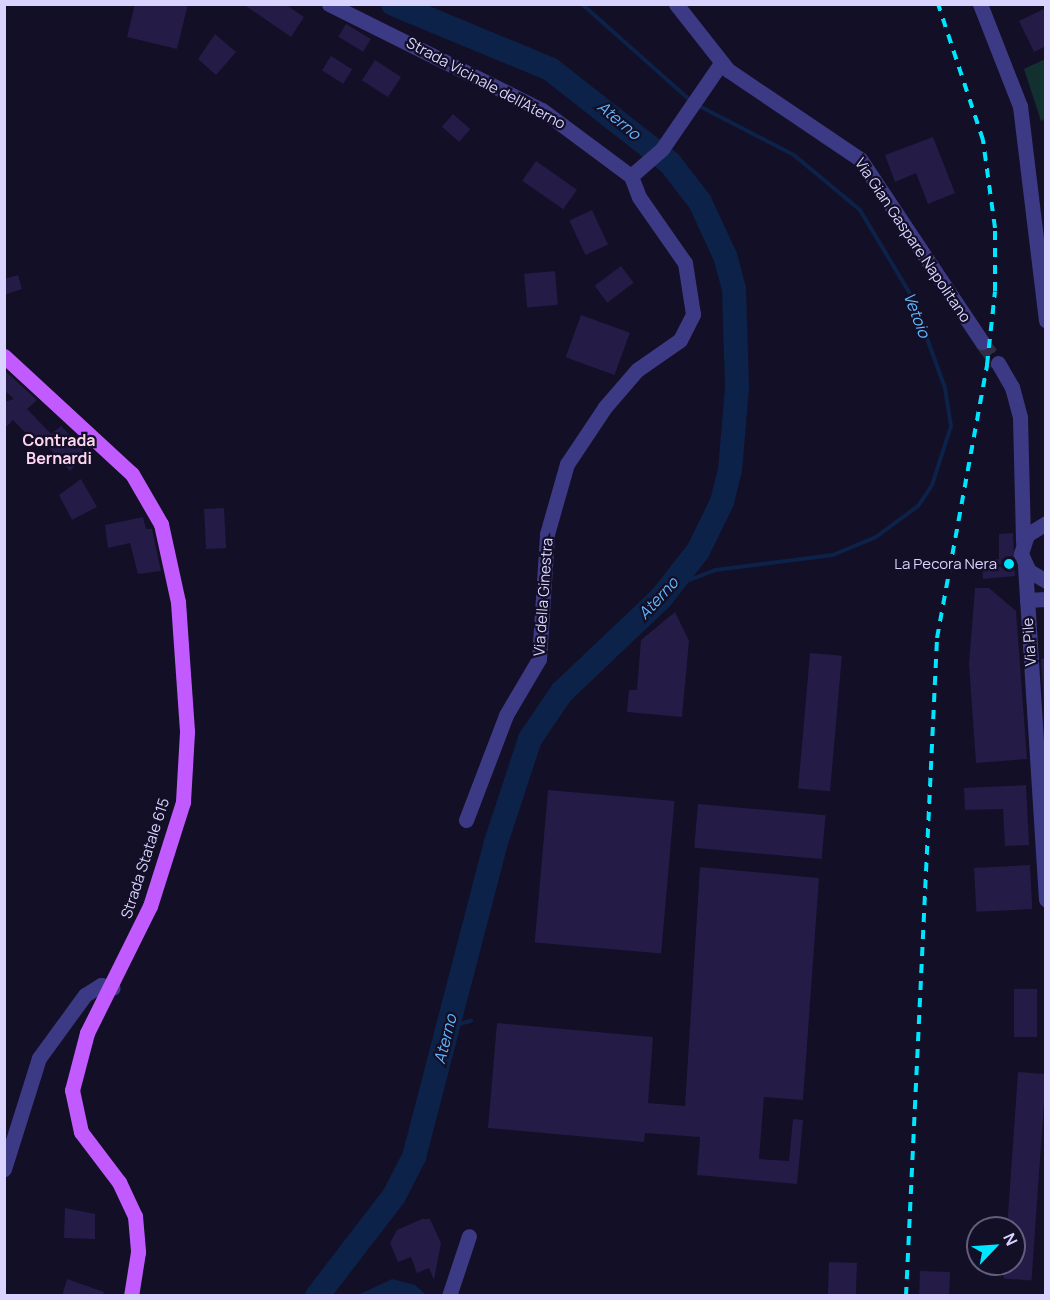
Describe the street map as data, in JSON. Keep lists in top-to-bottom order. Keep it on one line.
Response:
{"streets":{"main road":["Strada Statale 615"],"street":["Strada Vicinale dell'Aterno","Via Gian Gaspare Napolitano","Via della Ginestra","Via Pile"]},"crossings":[["Strada Vicinale dell'Aterno","Via della Ginestra"]],"districts":["Contrada Bernardi"],"water":["Aterno","Vetoio"],"places":["La Pecora Nera"],"north":"top right"}
